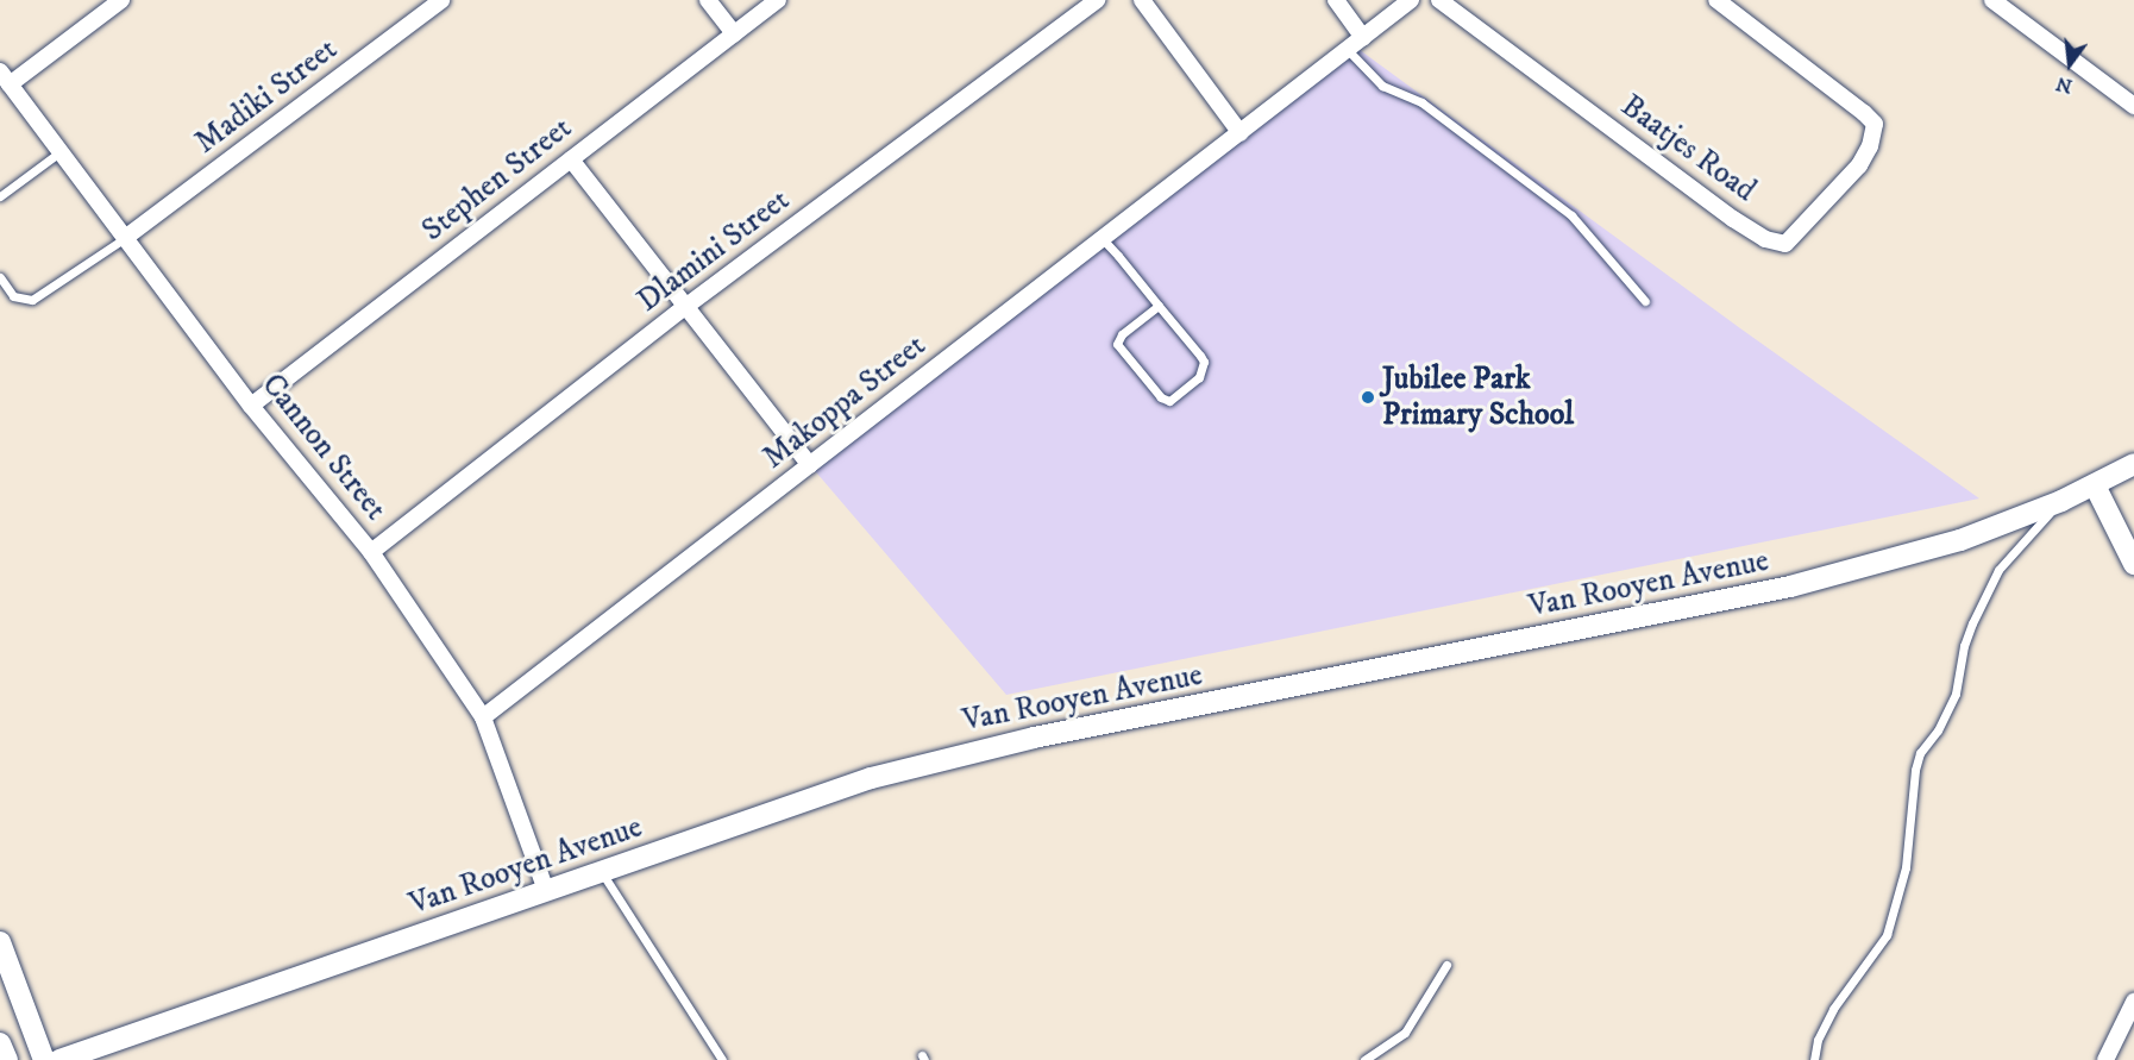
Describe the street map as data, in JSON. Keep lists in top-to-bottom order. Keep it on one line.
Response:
{"streets":{"street":["Madiki Street","Baatjes Road","Stephen Street","Dlamini Street","Makoppa Street","Cannon Street","Van Rooyen Avenue"]},"crossings":[["Madiki Street","Cannon Street"],["Stephen Street","Cannon Street"],["Dlamini Street","Cannon Street"],["Makoppa Street","Cannon Street"],["Cannon Street","Van Rooyen Avenue"]],"places":["Jubilee Park Primary School"],"north":"bottom"}
